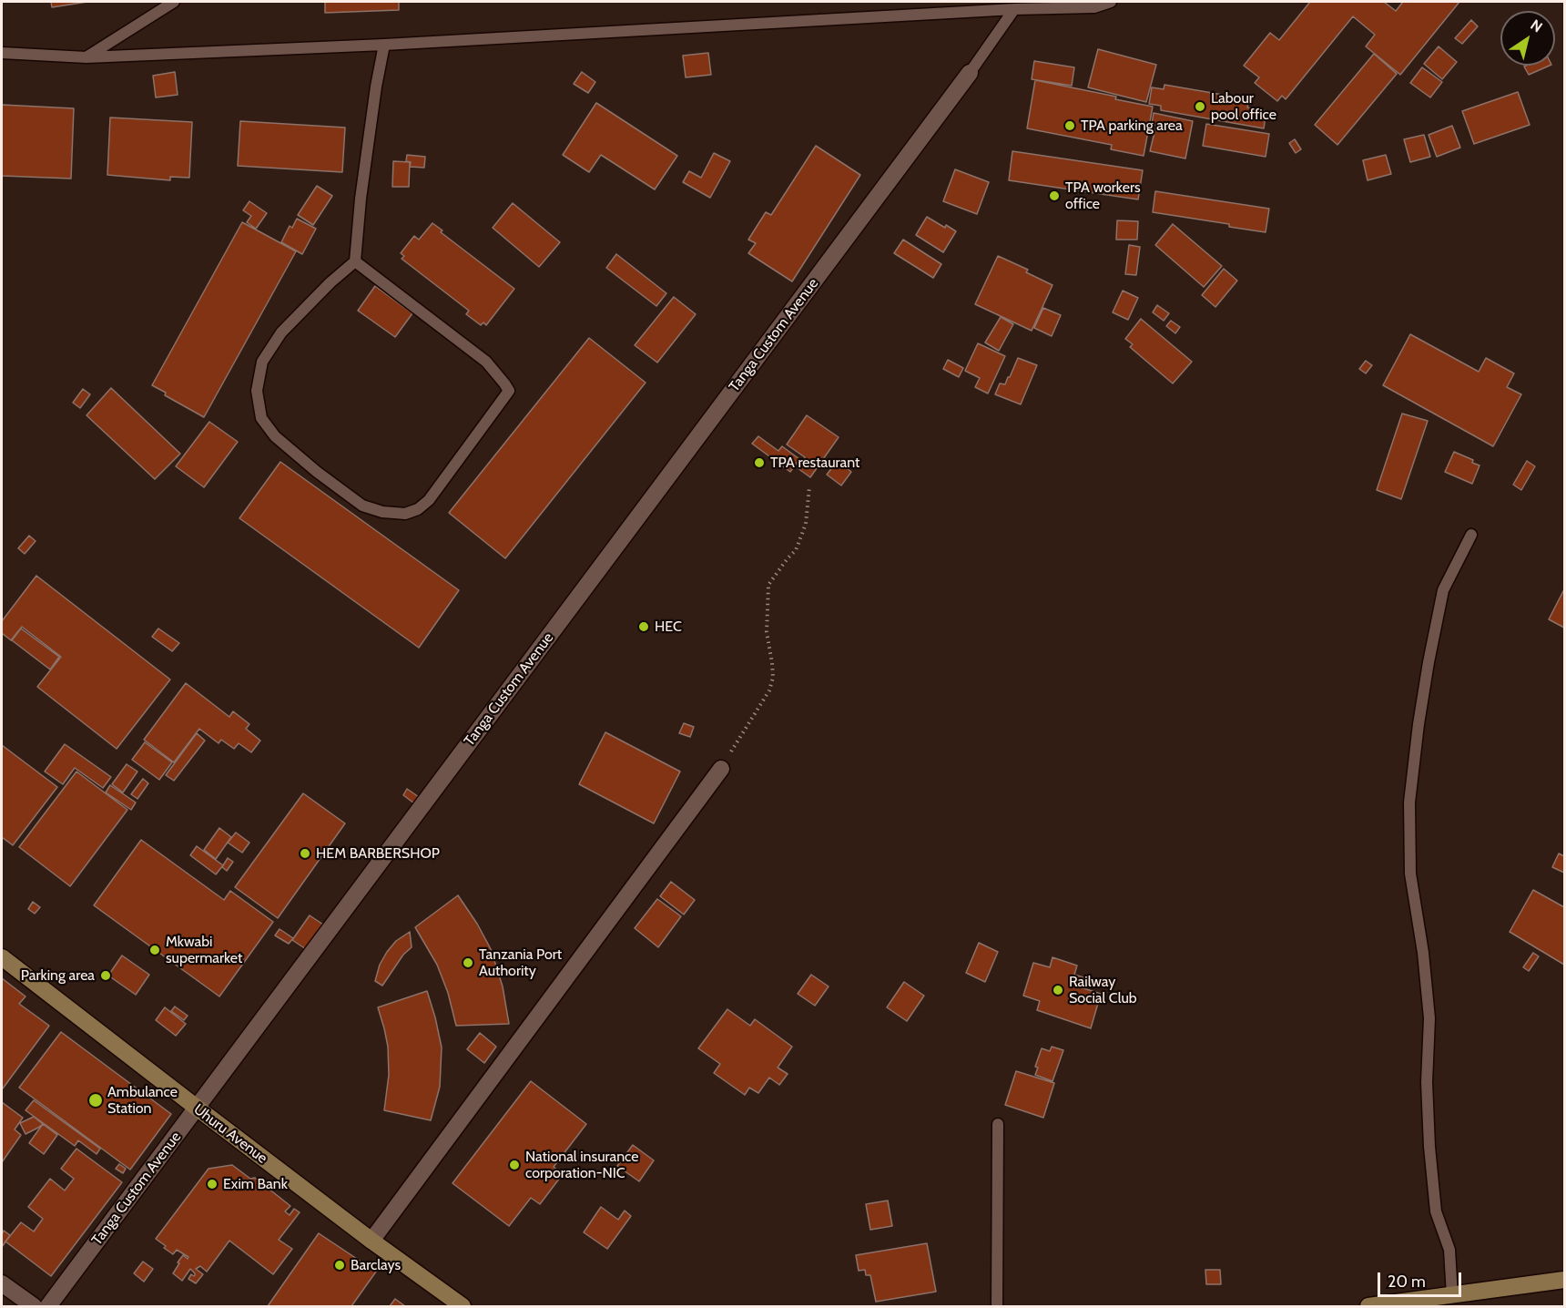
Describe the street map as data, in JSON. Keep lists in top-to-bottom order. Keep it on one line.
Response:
{"streets":{"street":["Tanga Custom Avenue","Uhuru Avenue"]},"crossings":[["Tanga Custom Avenue","Uhuru Avenue"]],"places":["Labour pool office","TPA parking area","TPA workers office","TPA restaurant","HEC","HEM BARBERSHOP","Mkwabi supermarket","Tanzania Port Authority","Parking area","Railway Social Club","Ambulance Station","National insurance corporation-NIC","Exim Bank","Barclays"],"scale_bar":"20 m","north":"top right"}
